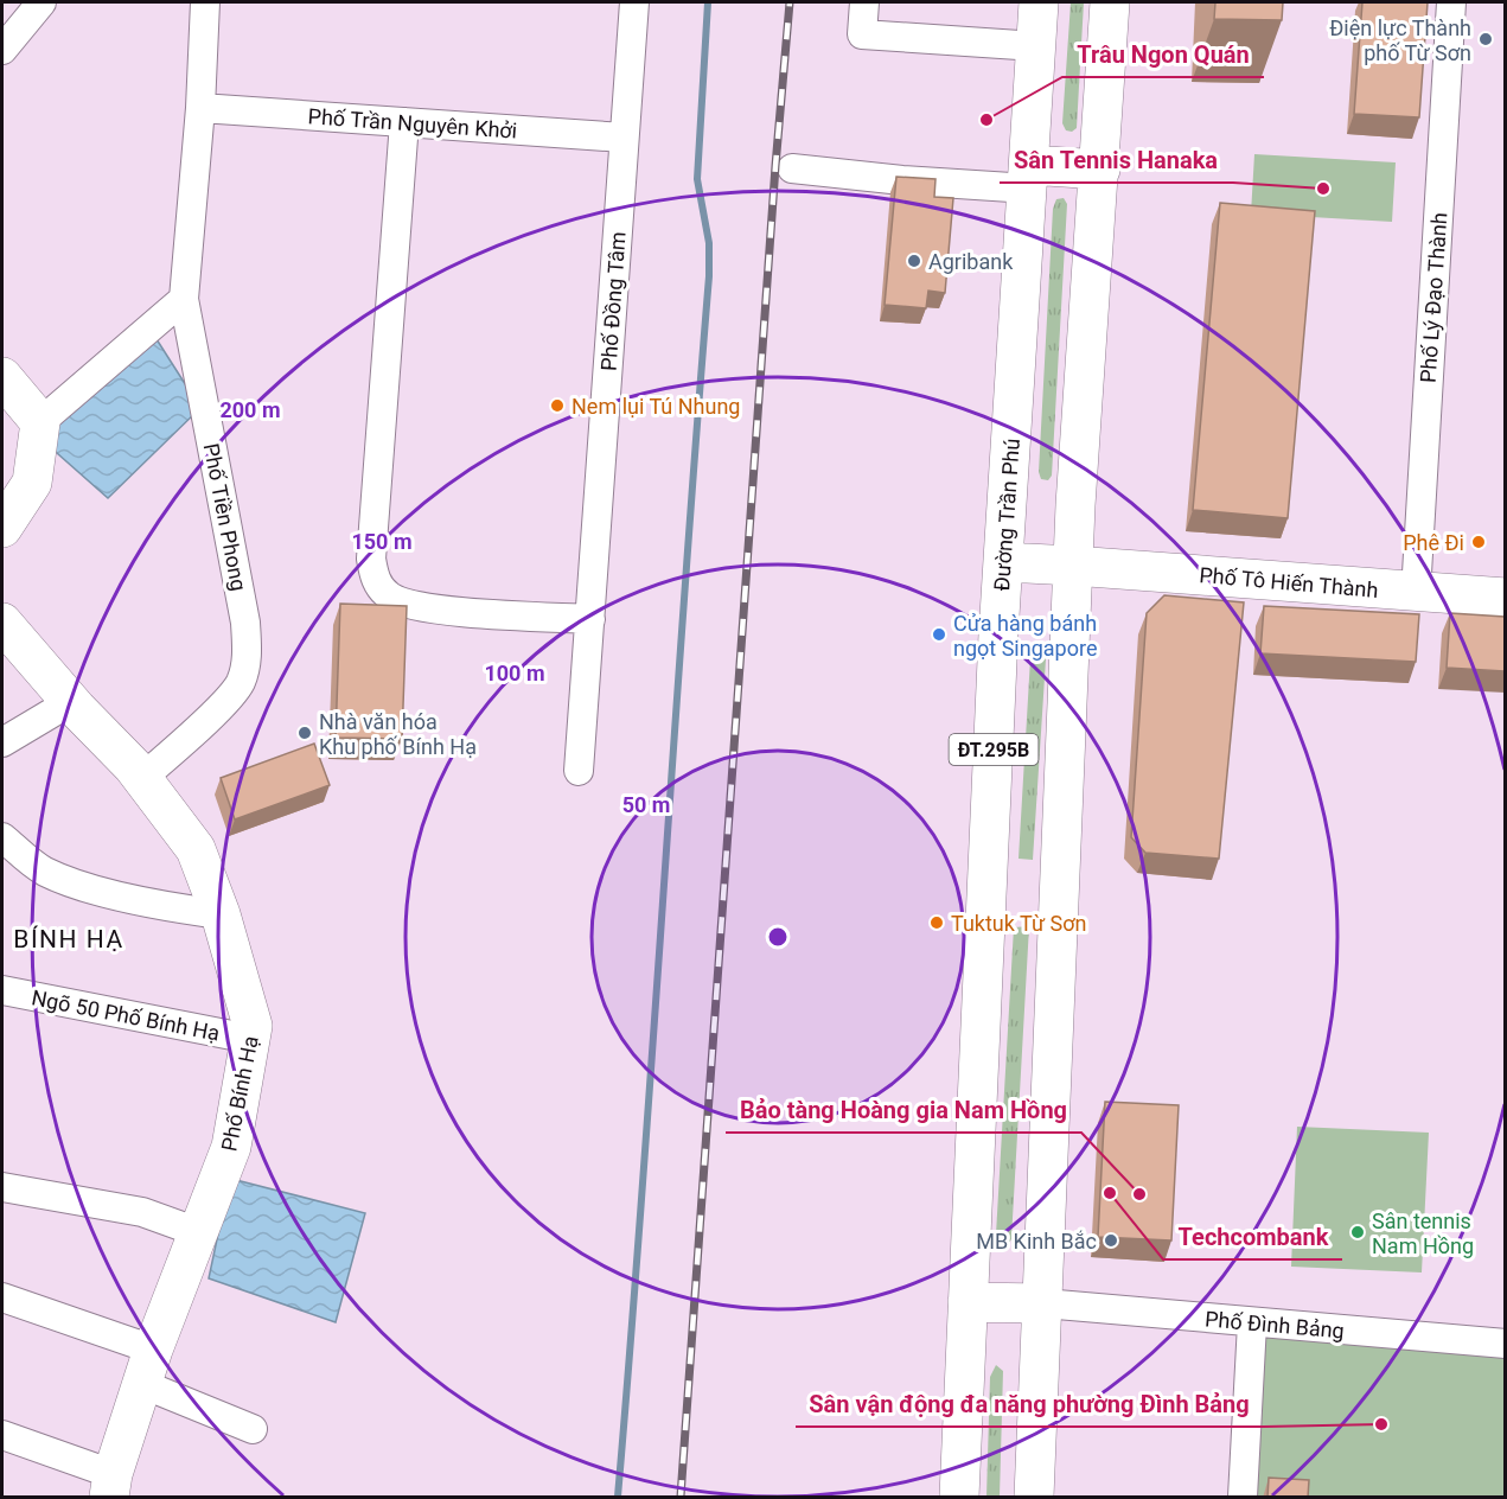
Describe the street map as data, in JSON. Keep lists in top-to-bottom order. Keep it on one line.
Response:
{"streets":{"main road":["Đường Trần Phú","Phố Tô Hiến Thành","ĐT.295B","Phố Bính Hạ"],"street":["Phố Trần Nguyên Khởi","Phố Lý Đạo Thành","Phố Đồng Tâm","Phố Tiền Phong","Ngõ 50 Phố Bính Hạ","Phố Đình Bảng"]},"crossings":[["Phố Trần Nguyên Khởi","Phố Đồng Tâm"],["Phố Trần Nguyên Khởi","Phố Tiền Phong"],["Phố Lý Đạo Thành","Phố Tô Hiến Thành"],["Đường Trần Phú","Phố Tô Hiến Thành"],["Phố Tiền Phong","Phố Bính Hạ"],["Phố Tô Hiến Thành","ĐT.295B"],["ĐT.295B","Phố Đình Bảng"],["Ngõ 50 Phố Bính Hạ","Phố Bính Hạ"]],"districts":["BÍNH HẠ"],"places":["Điện lực Thành phố Từ Sơn","Trâu Ngon Quán","Sân Tennis Hanaka","Agribank","Nem lụi Tú Nhung","Phê Đi","Cửa hàng bánh ngọt Singapore","Nhà văn hóa Khu phố Bính Hạ","Tuktuk Từ Sơn","Techcombank","Bảo tàng Hoàng gia Nam Hồng","Sân tennis Nam Hồng","MB Kinh Bắc","Sân vận động đa năng phường Đình Bảng"],"rings":["200 m","150 m","100 m","50 m"]}
